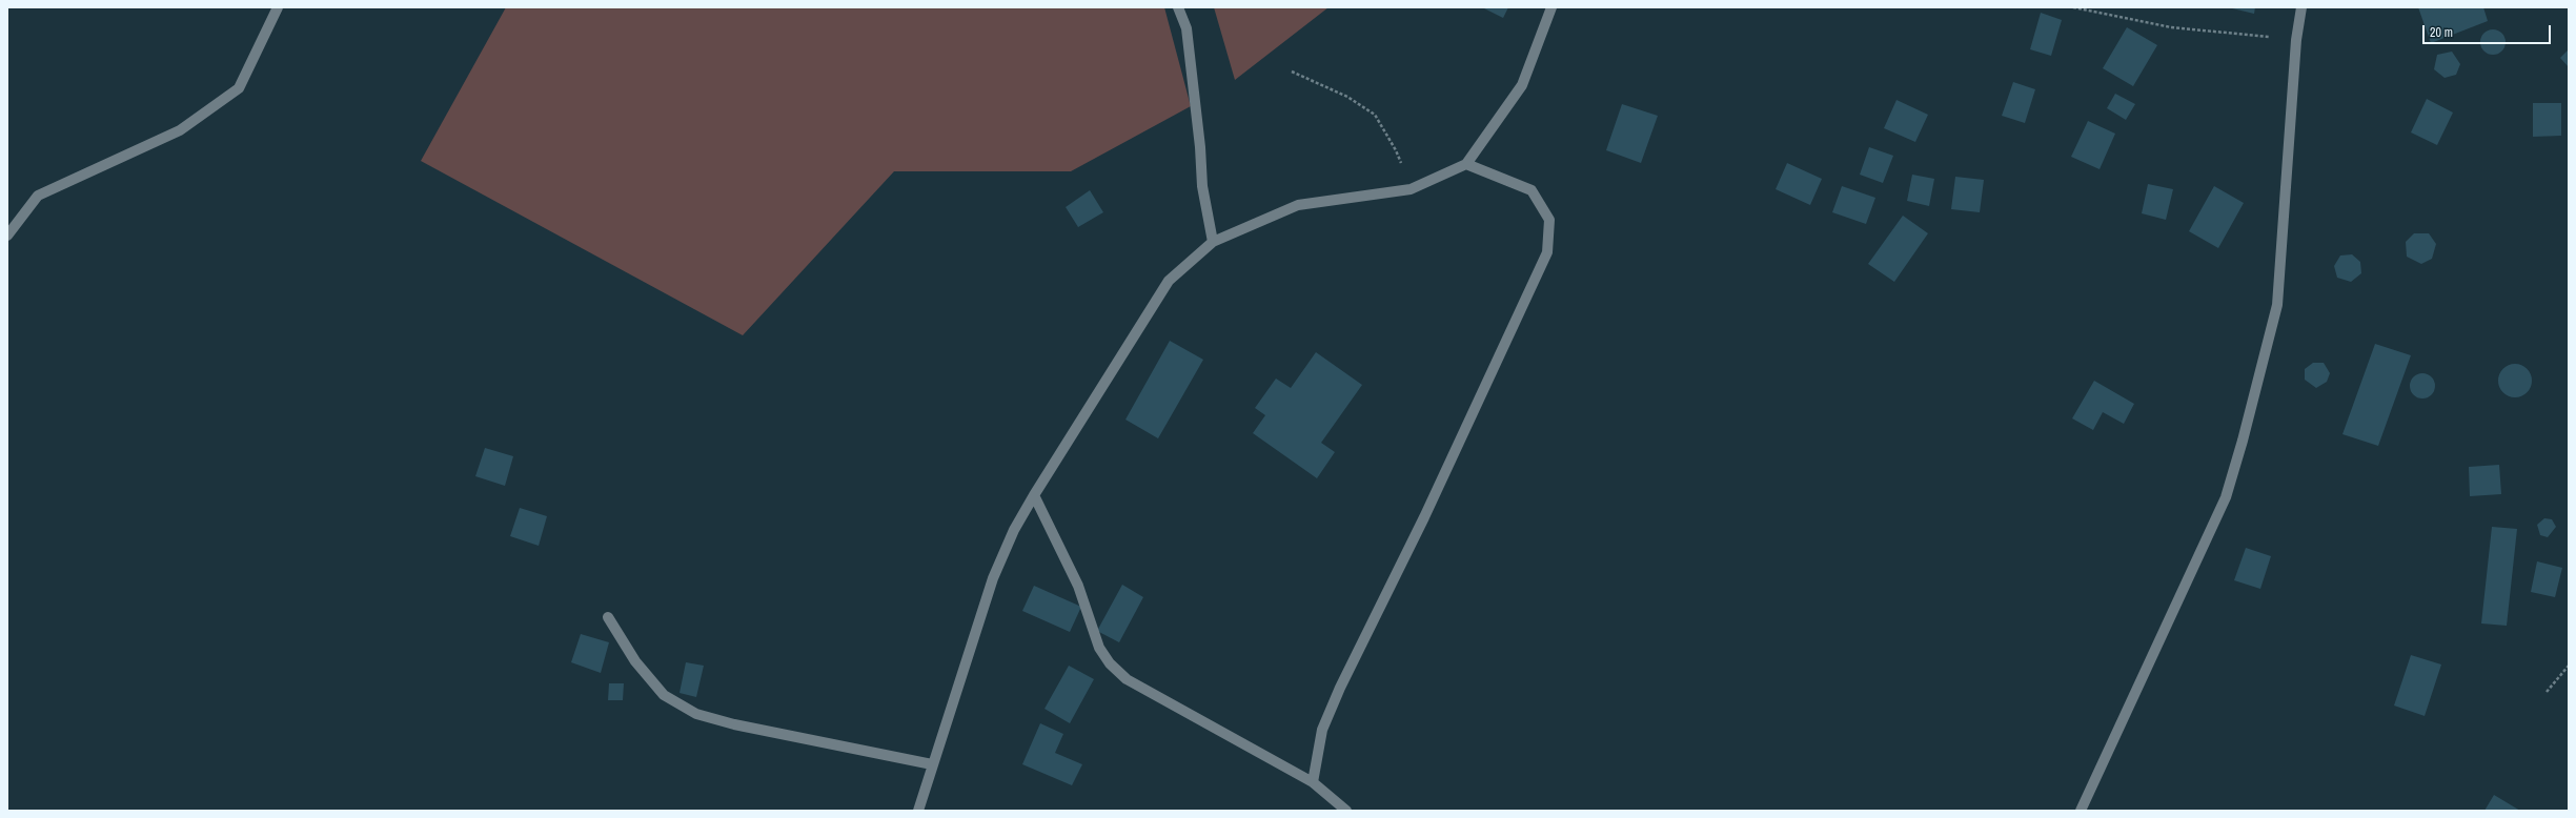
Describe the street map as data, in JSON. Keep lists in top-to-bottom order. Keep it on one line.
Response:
{"scale_bar":"20 m"}
